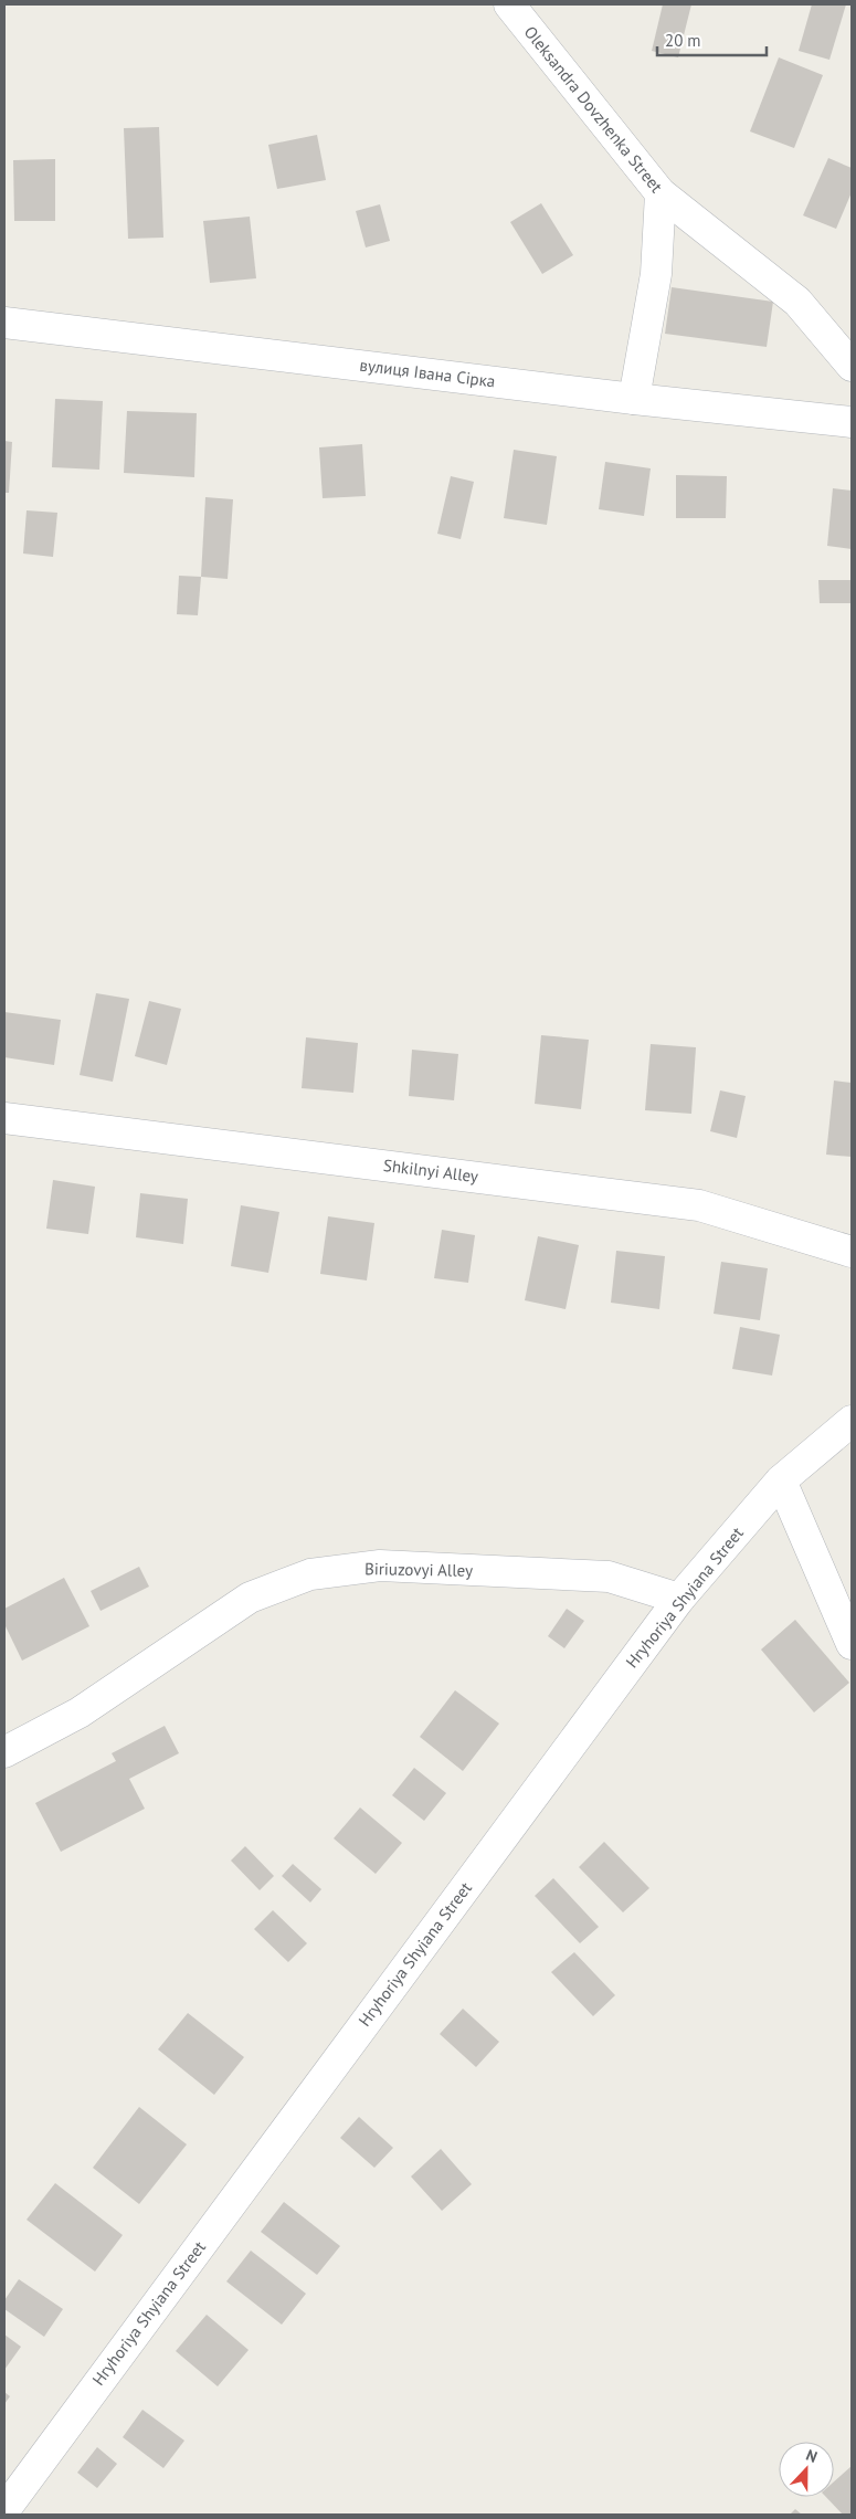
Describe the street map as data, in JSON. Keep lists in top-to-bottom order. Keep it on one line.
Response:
{"streets":{"street":["Oleksandra Dovzhenka Street","вулиця Івана Сірка","Shkilnyi Alley","Biriuzovyi Alley","Hryhoriya Shyiana Street"]},"crossings":[["Biriuzovyi Alley","Hryhoriya Shyiana Street"]],"scale_bar":"20 m","north":"top"}
